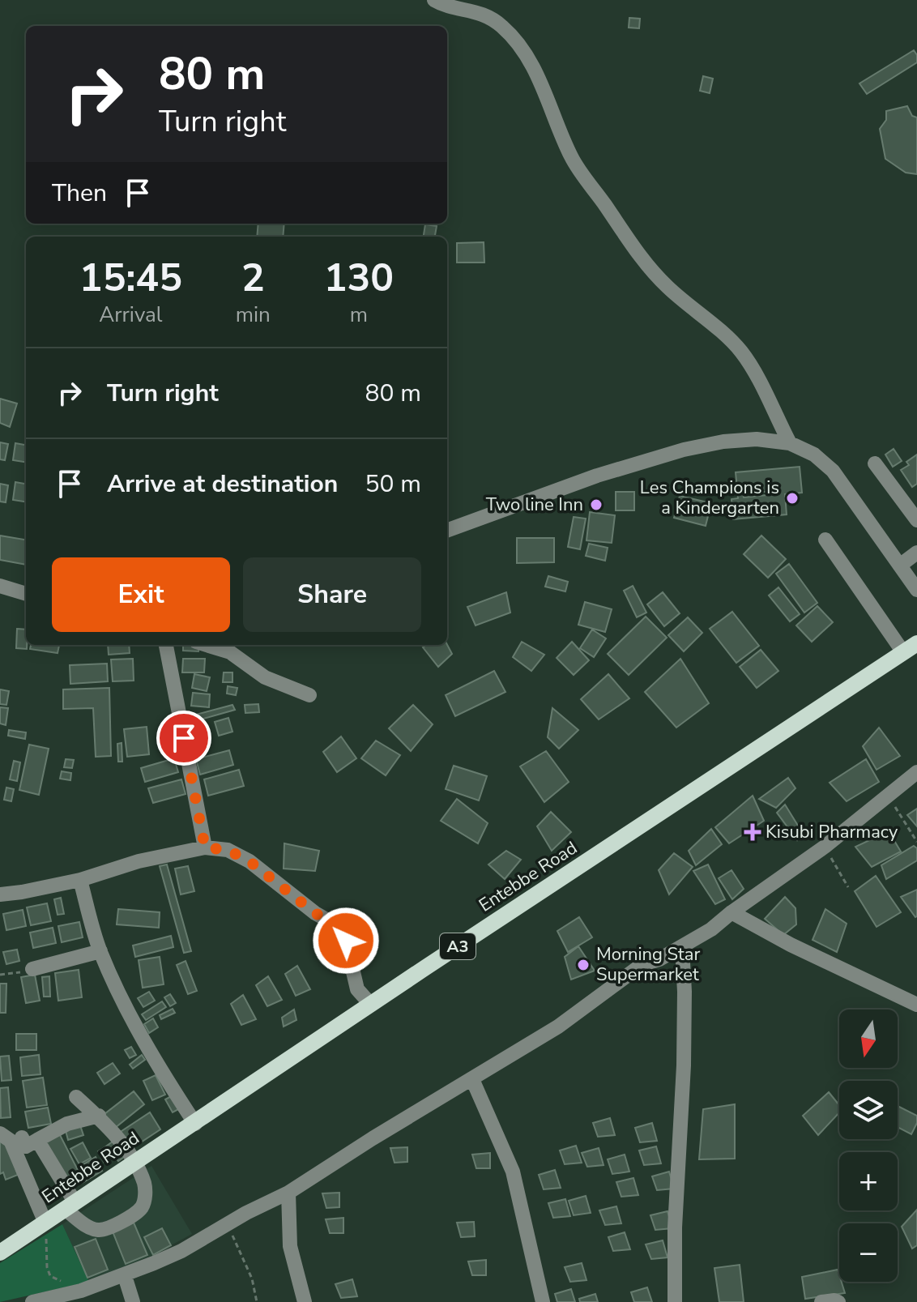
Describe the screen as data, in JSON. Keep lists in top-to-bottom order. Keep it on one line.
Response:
{"streets":{"main road":["Entebbe Road","A3"]},"places":{"other":["Les Champions is a Kindergarten","Two line Inn","Morning Star Supermarket"],"health":["Kisubi Pharmacy"]},"north":"bottom","page":{"turn":["80 m","Turn right"],"then":"Then","eta":["15:45","Arrival","2","min","130","m"],"list":[{"name":"Turn right","value":"80 m"},{"name":"Arrive at destination","value":"50 m"}],"buttons":["Exit","Share"],"map_buttons":["+","−"]}}
